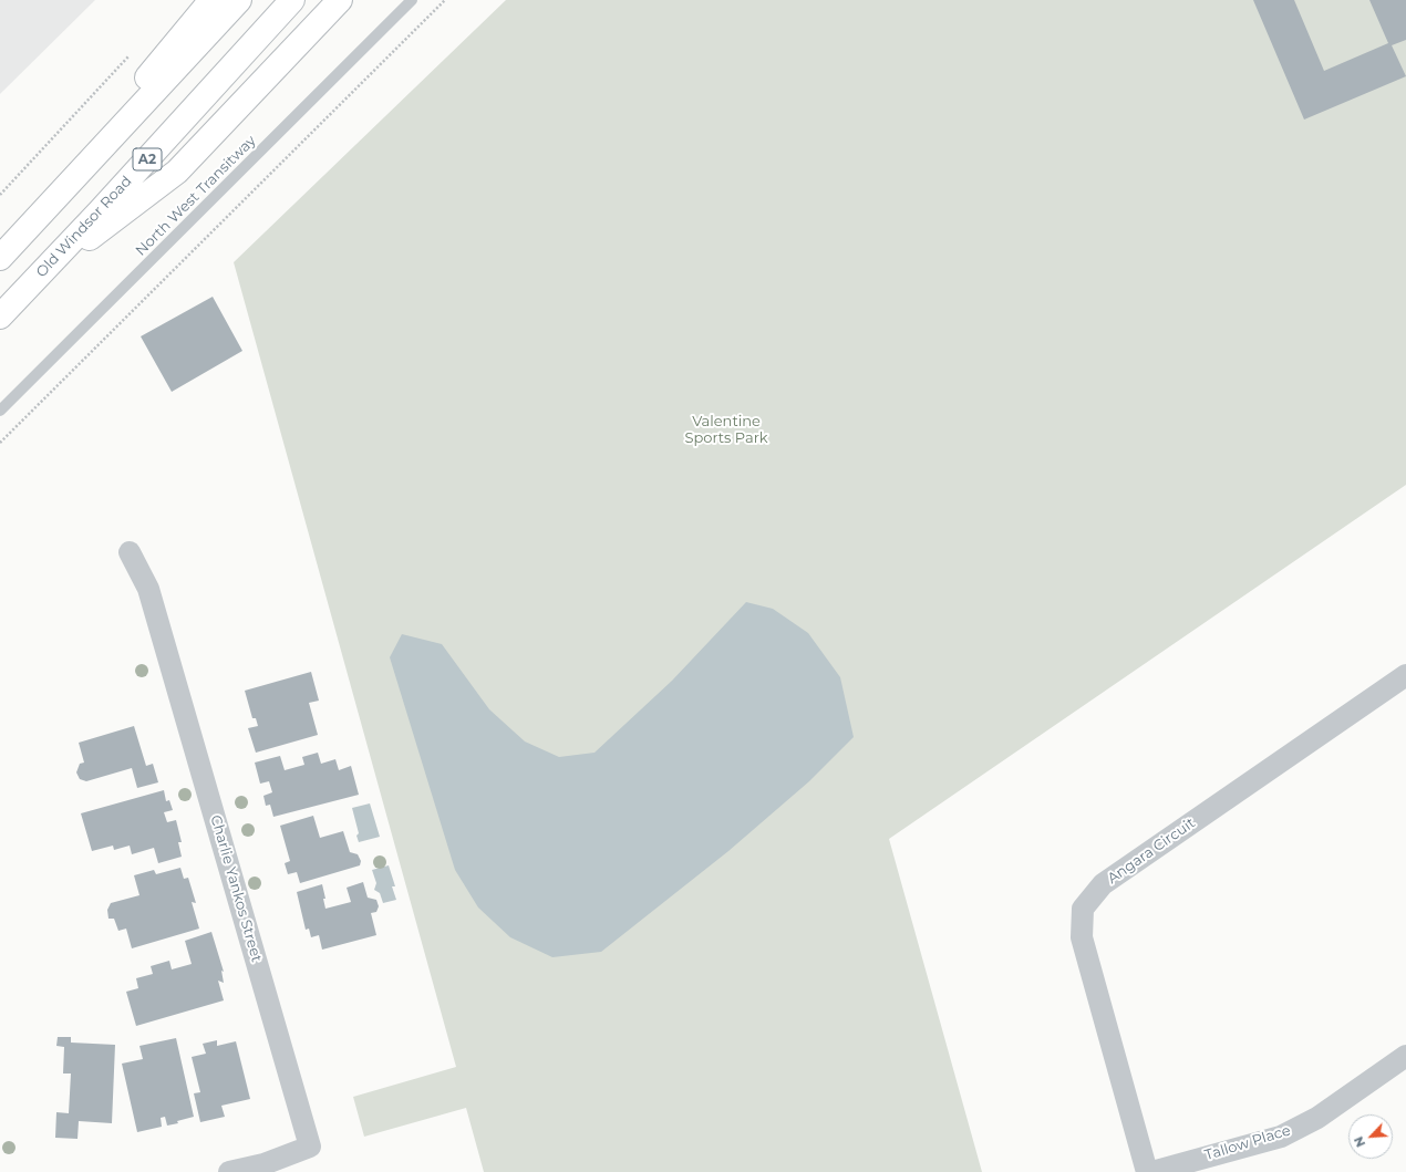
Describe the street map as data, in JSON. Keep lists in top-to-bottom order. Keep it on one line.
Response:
{"streets":{"highway":["A2","Old Windsor Road"],"street":["Angara Circuit","Charlie Yankos Street","Tallow Place"],"lane":["North West Transitway"]},"parks":["Valentine Sports Park"],"north":"bottom left"}
